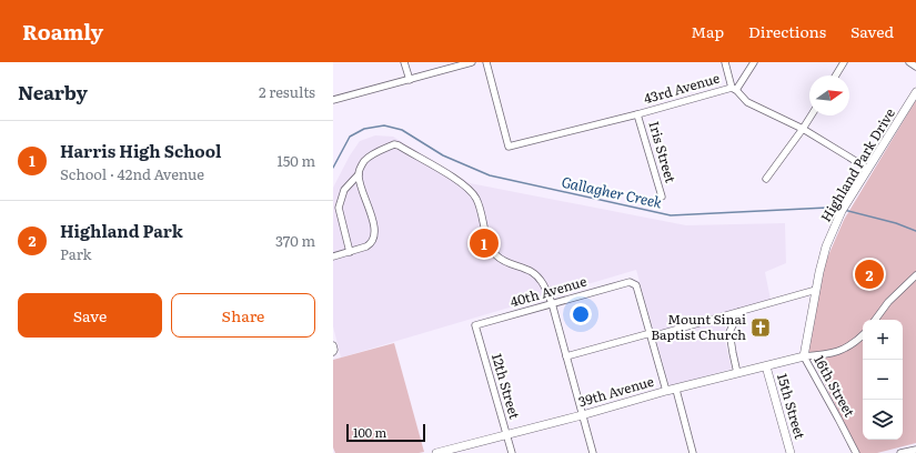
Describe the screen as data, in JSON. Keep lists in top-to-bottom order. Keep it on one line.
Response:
{"streets":{"street":["43rd Avenue","Iris Street","Highland Park Drive","40th Avenue","12th Street","16th Street","39th Avenue","15th Street"]},"crossings":[["43rd Avenue","Iris Street"],["43rd Avenue","Highland Park Drive"],["Highland Park Drive","16th Street"],["Highland Park Drive","39th Avenue"],["40th Avenue","12th Street"],["12th Street","39th Avenue"],["16th Street","39th Avenue"],["39th Avenue","15th Street"]],"water":["Gallagher Creek"],"places":{"church":["Mount Sinai Baptist Church"]},"scale_bar":"100 m","north":"right","page":{"header":"Roamly","nav":["Map","Directions","Saved"],"heading":["Nearby","2 results"],"list":[{"mark":"1","name":"Harris High School","note":"School · 42nd Avenue","value":"150 m"},{"mark":"2","name":"Highland Park","note":"Park","value":"370 m"}],"pins":["1","2"],"buttons":["Save","Share"],"map_buttons":["+","−"],"scale":"100 m"}}
